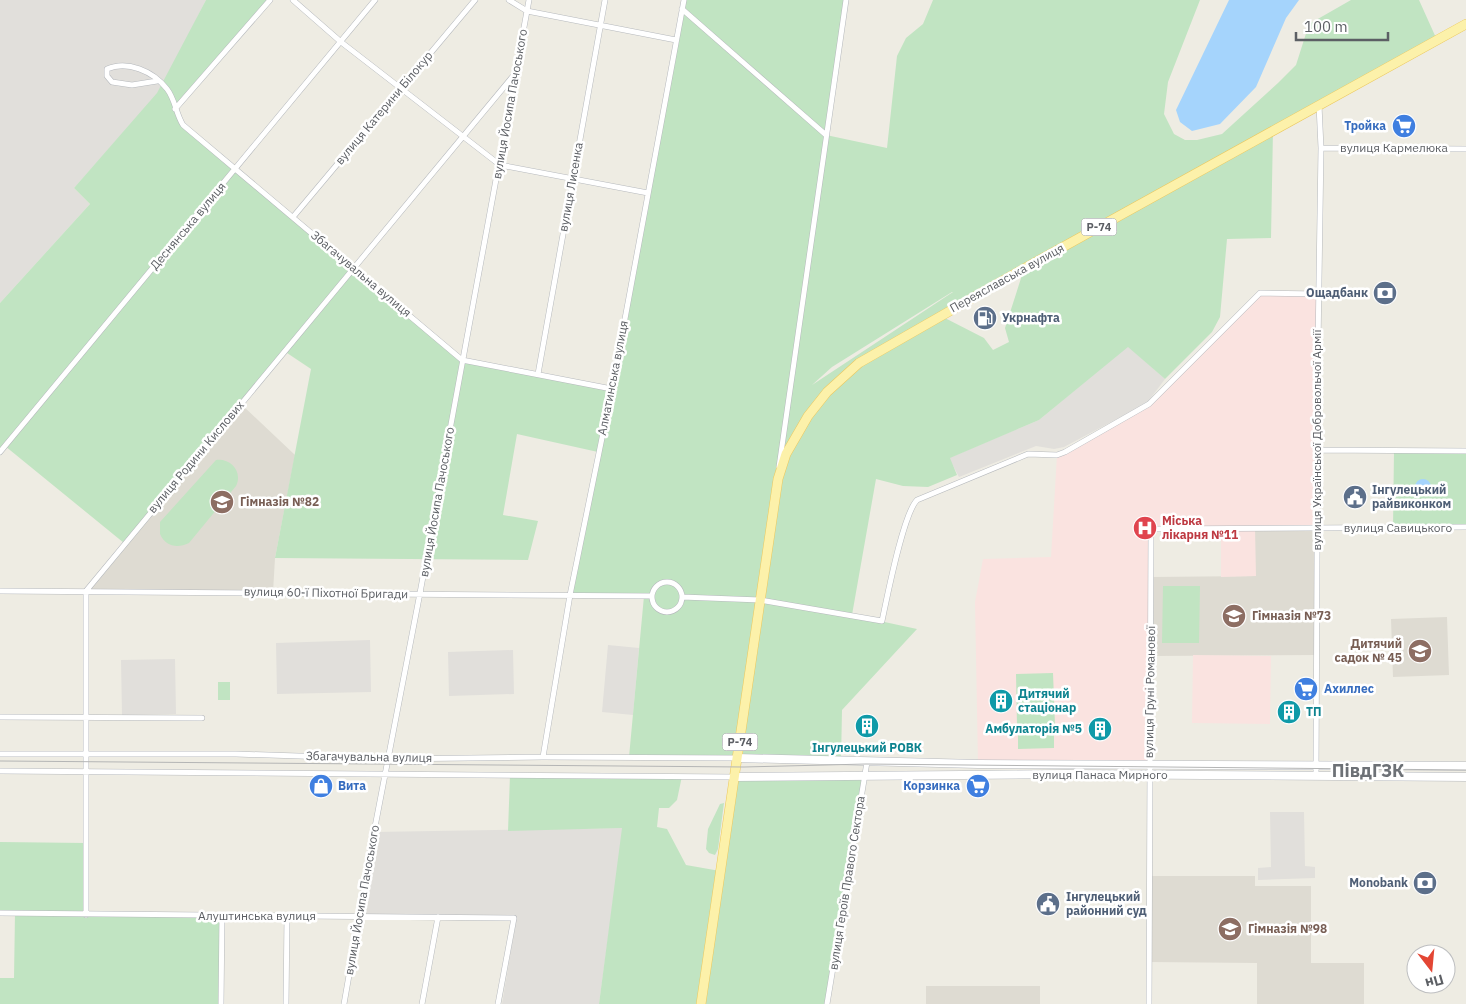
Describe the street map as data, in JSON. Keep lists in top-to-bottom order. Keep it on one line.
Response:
{"streets":{"main road":["Р-74","Переяславська вулиця","вулиця Панаса Мирного"],"street":["вулиця Йосипа Пачоського","вулиця Катерини Білокур","вулиця Кармелюка","вулиця Лисенка","Деснянська вулиця","Збагачувальна вулиця","Алматинська вулиця","вулиця Української Добровольчої Армії","вулиця Родини Кислових","вулиця Савицького","вулиця 60-ї Піхотної Бригади","вулиця Груні Романової","вулиця Героїв Правого Сектора","Алуштинська вулиця"]},"crossings":[["вулиця Йосипа Пачоського","Збагачувальна вулиця"],["вулиця Йосипа Пачоського","вулиця Родини Кислових"],["вулиця Йосипа Пачоського","вулиця 60-ї Піхотної Бригади"],["вулиця Йосипа Пачоського","Алуштинська вулиця"],["вулиця Катерини Білокур","Збагачувальна вулиця"],["вулиця Кармелюка","вулиця Української Добровольчої Армії"],["вулиця Лисенка","Збагачувальна вулиця"],["Деснянська вулиця","Збагачувальна вулиця"],["Р-74","Збагачувальна вулиця"],["Р-74","Переяславська вулиця"],["Р-74","вулиця Панаса Мирного"],["Збагачувальна вулиця","Алматинська вулиця"],["Збагачувальна вулиця","вулиця Родини Кислових"],["Збагачувальна вулиця","вулиця Панаса Мирного"],["Переяславська вулиця","вулиця Української Добровольчої Армії"],["Алматинська вулиця","вулиця 60-ї Піхотної Бригади"],["вулиця Української Добровольчої Армії","вулиця Савицького"],["вулиця Української Добровольчої Армії","вулиця Панаса Мирного"],["вулиця Родини Кислових","вулиця 60-ї Піхотної Бригади"],["вулиця Савицького","вулиця Груні Романової"],["вулиця Груні Романової","вулиця Панаса Мирного"],["вулиця Панаса Мирного","вулиця Героїв Правого Сектора"]],"districts":["ПівдГЗК"],"places":{"supermarket":["Тройка","Ахиллес","Корзинка"],"bank":["Ощадбанк","Monobank"],"fuel station":["Укрнафта"],"public building":["Інгулецький райвиконком","Інгулецький районний суд"],"school or university":["Гімназія №82","Гімназія №73","Дитячий садок № 45","Гімназія №98"],"hospital":["Міська лікарня №11"],"building":["Дитячий стаціонар","ТП","Інгулецький РОВК","Амбулаторія №5"],"shop":["Вита"]},"scale_bar":"100 m","north":"bottom"}
